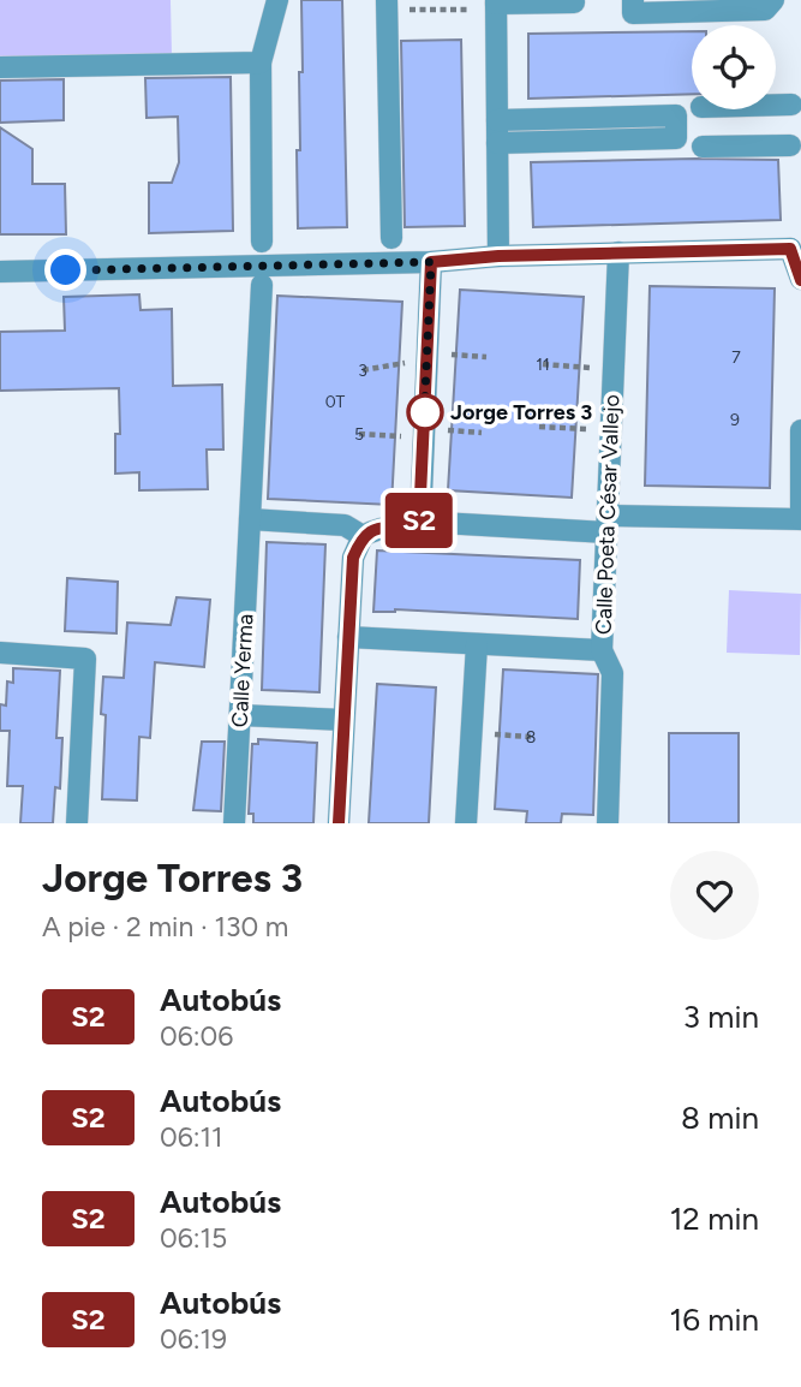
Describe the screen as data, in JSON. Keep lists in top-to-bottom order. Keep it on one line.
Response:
{"streets":{"street":["Calle Poeta César Vallejo","Calle Yerma"]},"places":["Jorge Torres 3"],"lines":["bus line S2"],"house_numbers":["7","11","3","0T","9","5","8"],"page":{"on_map":"S2","heading":["Jorge Torres 3","A pie · 2 min · 130 m"],"list":[{"mark":"S2","name":"Autobús","note":"06:06","value":"3 min"},{"mark":"S2","name":"Autobús","note":"06:11","value":"8 min"},{"mark":"S2","name":"Autobús","note":"06:15","value":"12 min"},{"mark":"S2","name":"Autobús","note":"06:19","value":"16 min"}]}}
